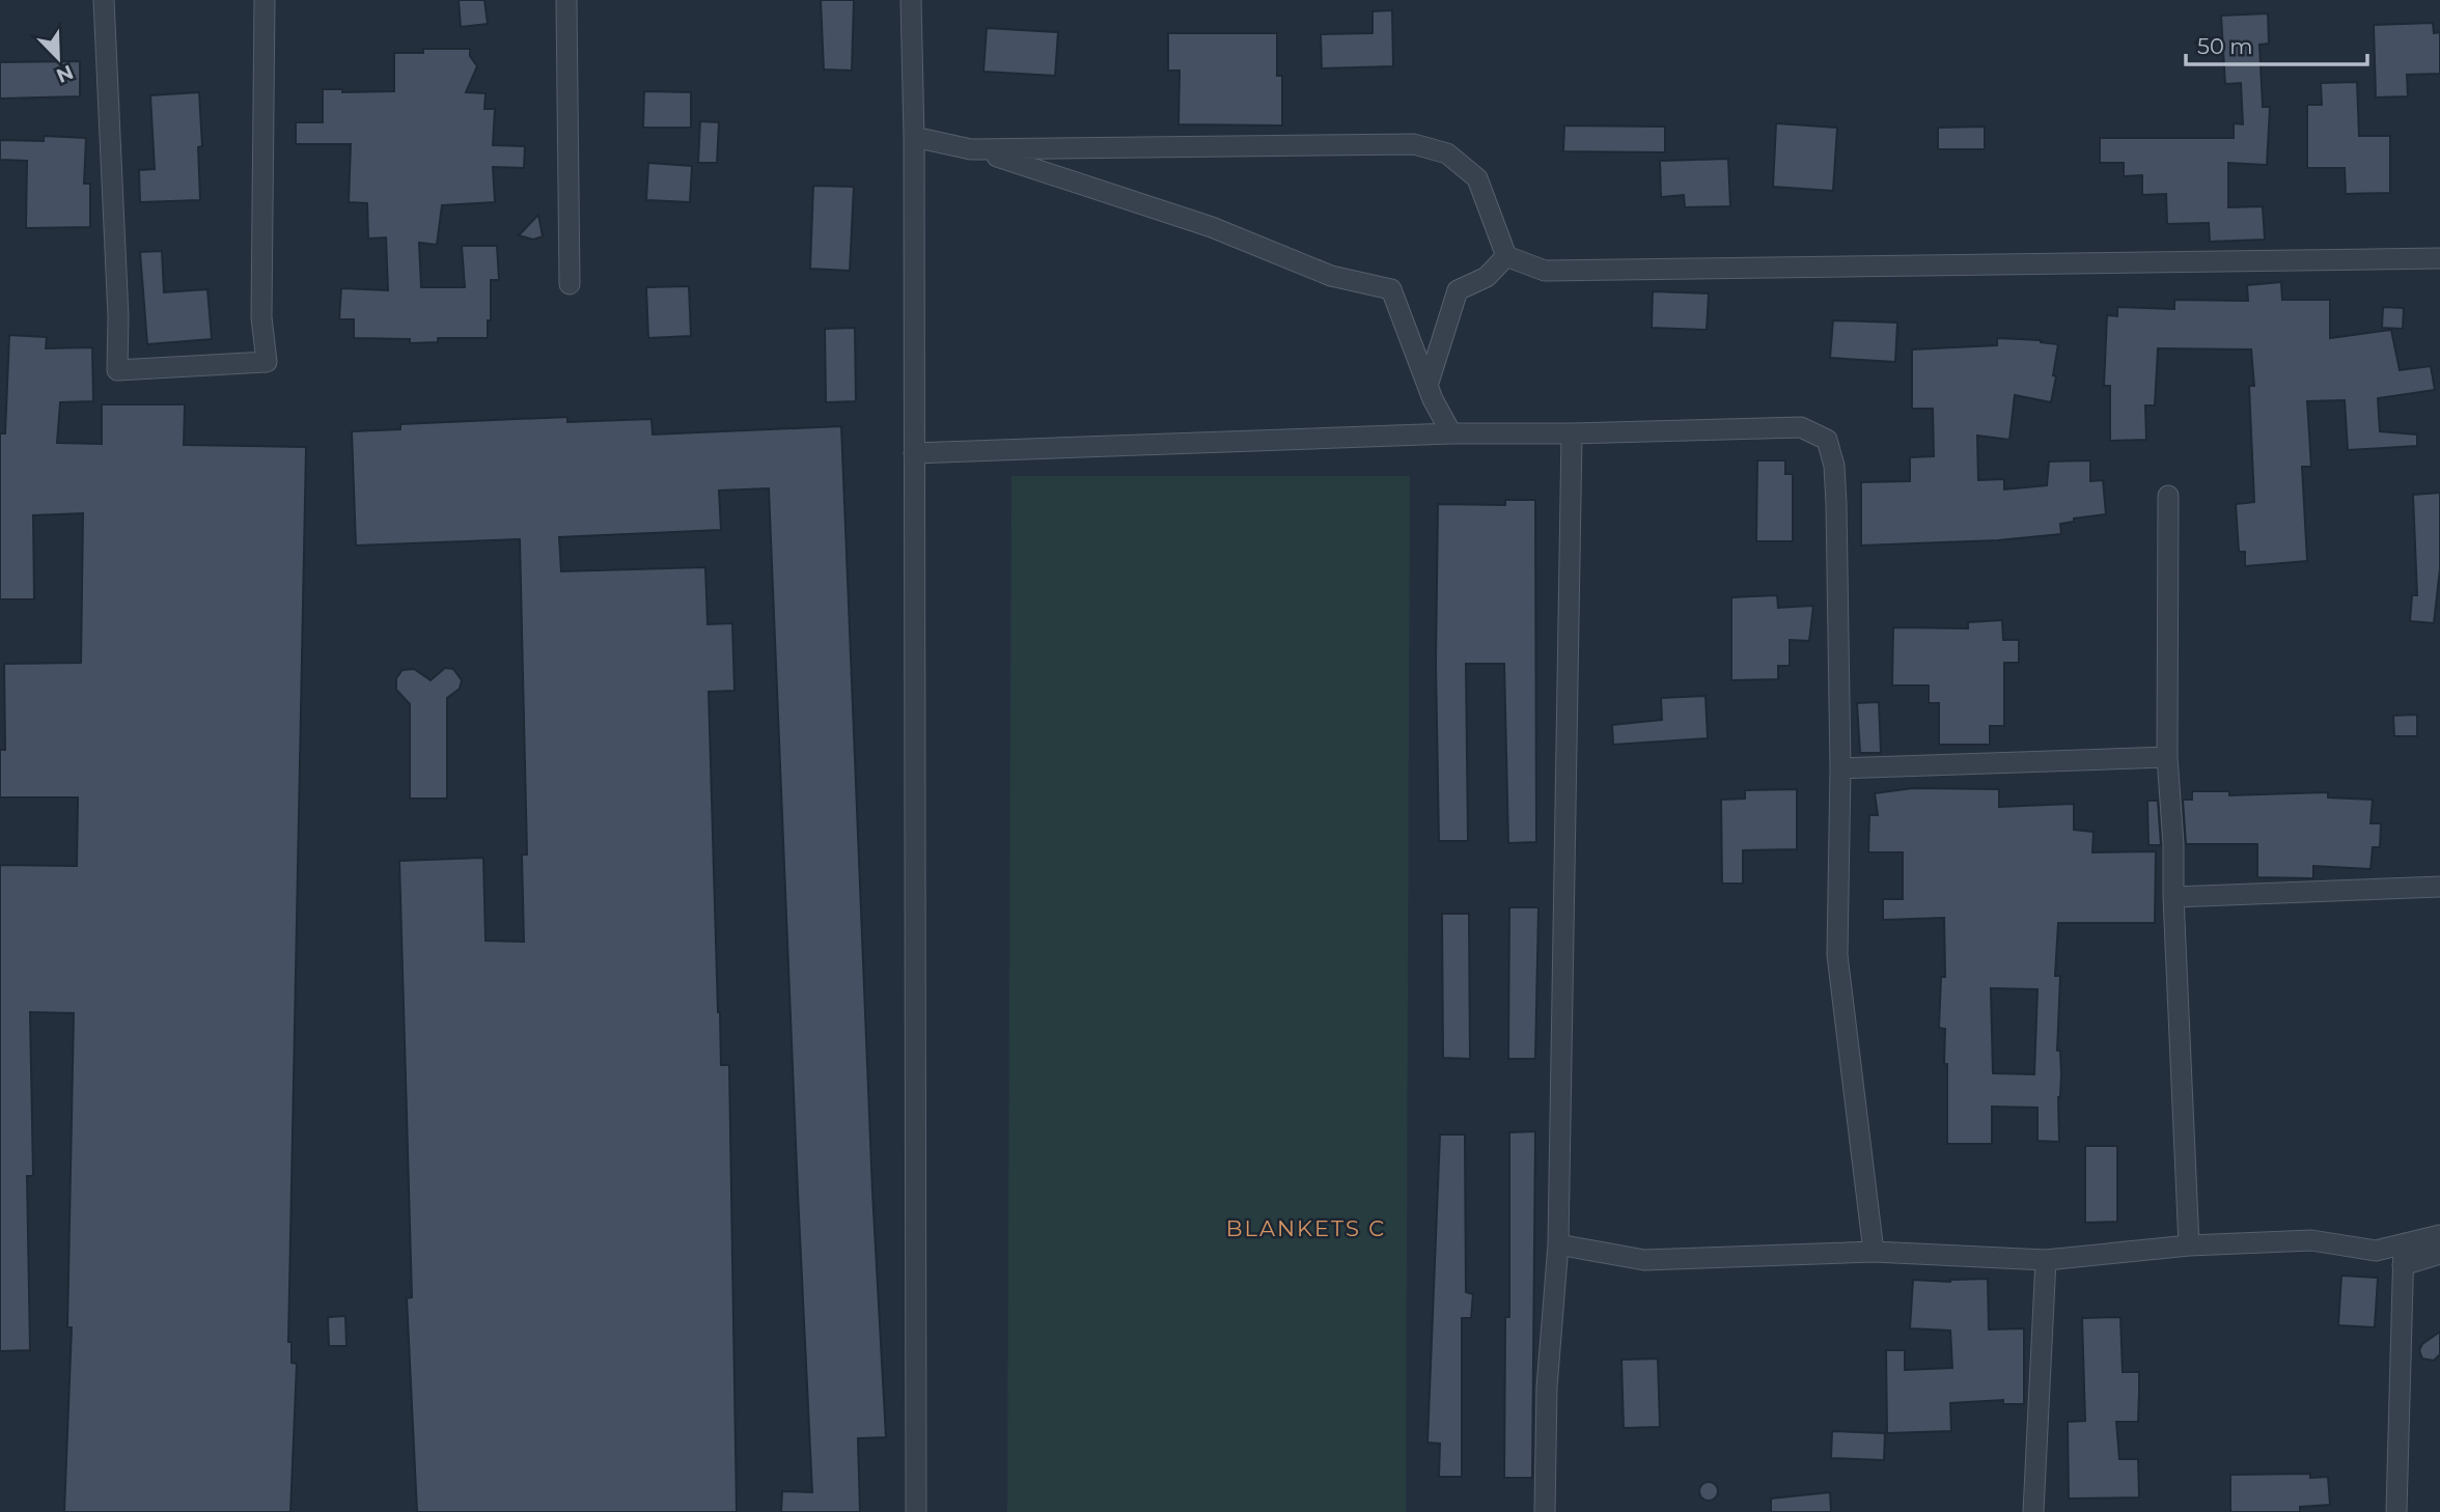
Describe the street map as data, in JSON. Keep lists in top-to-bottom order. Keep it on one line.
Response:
{"districts":["BLANKETS C"],"scale_bar":"50 m","north":"bottom right"}
